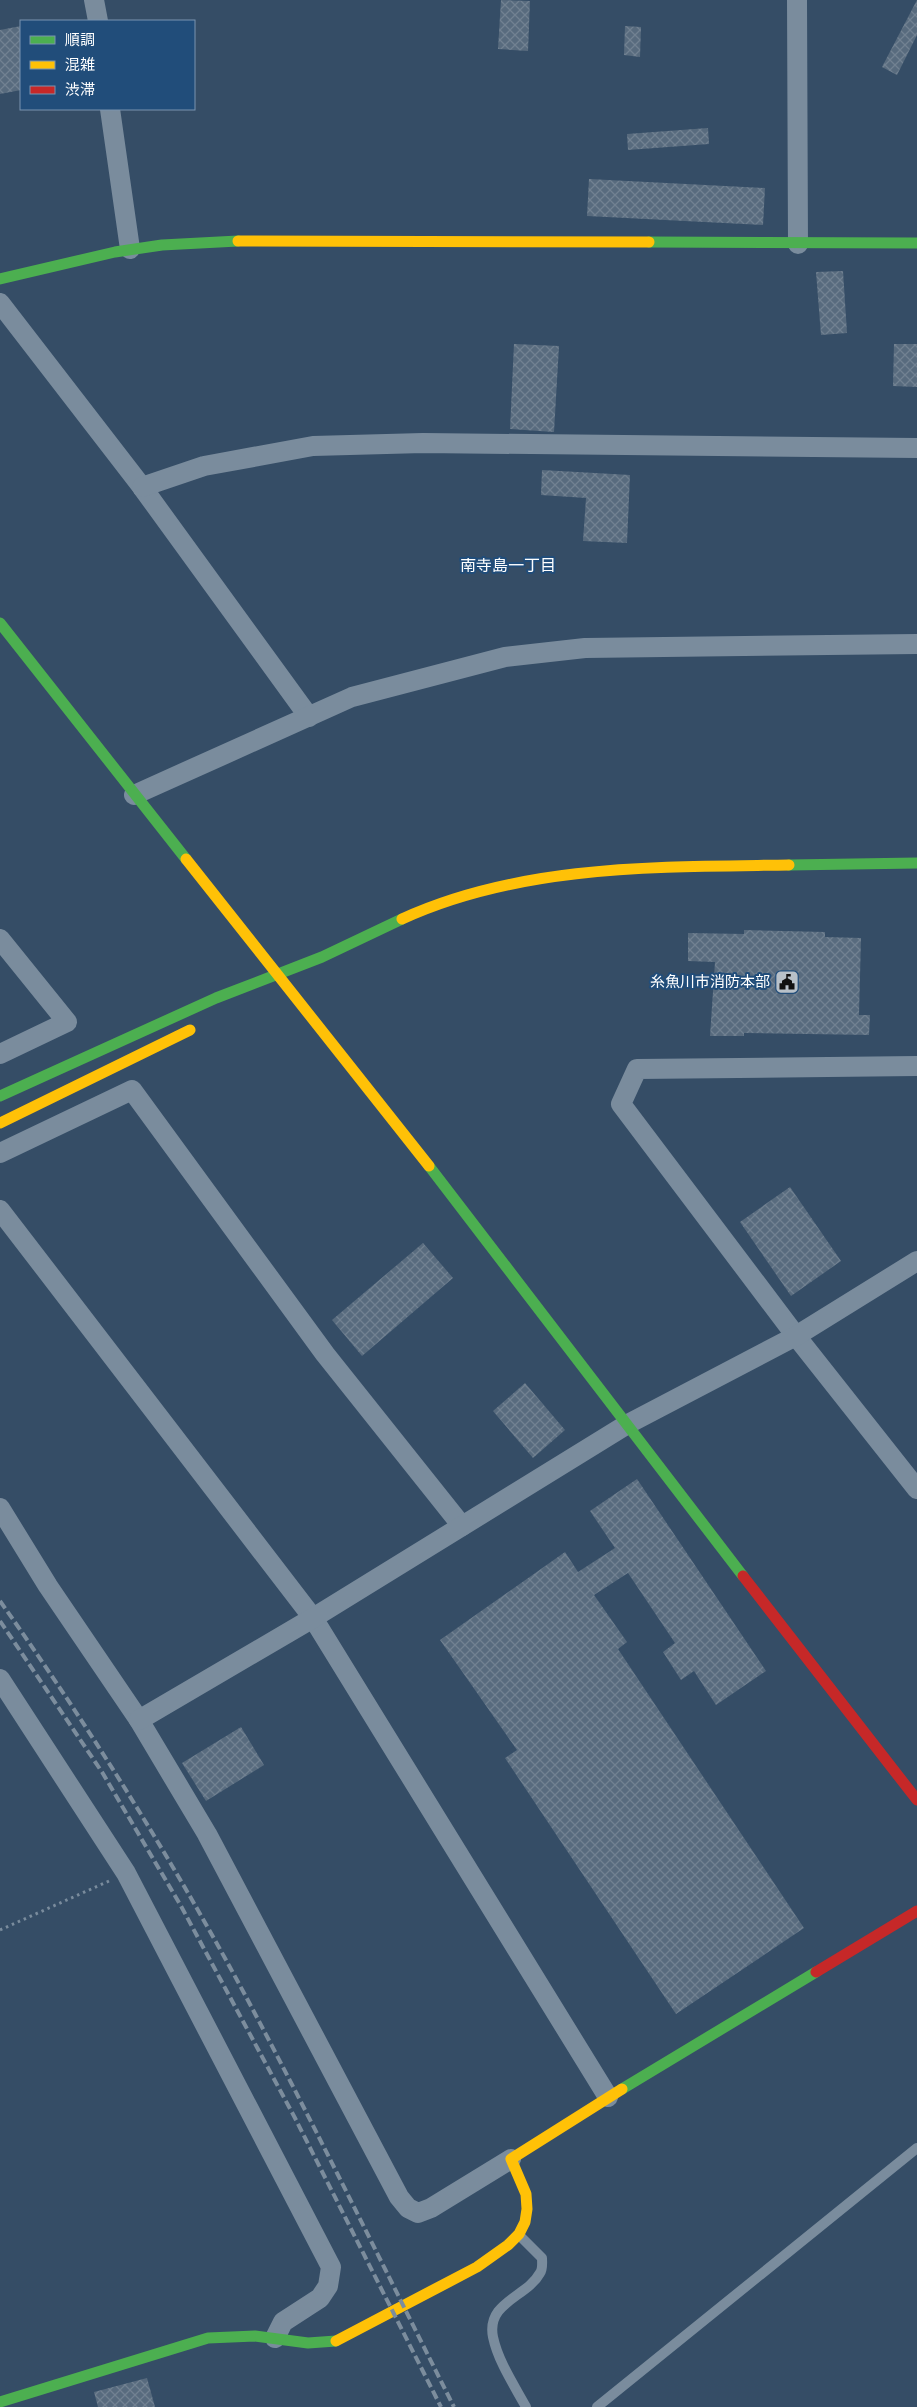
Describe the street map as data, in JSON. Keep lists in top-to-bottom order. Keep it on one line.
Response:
{"districts":["南寺島一丁目"],"places":{"public building":["糸魚川市消防本部"]},"legend":["順調","混雑","渋滞"]}
